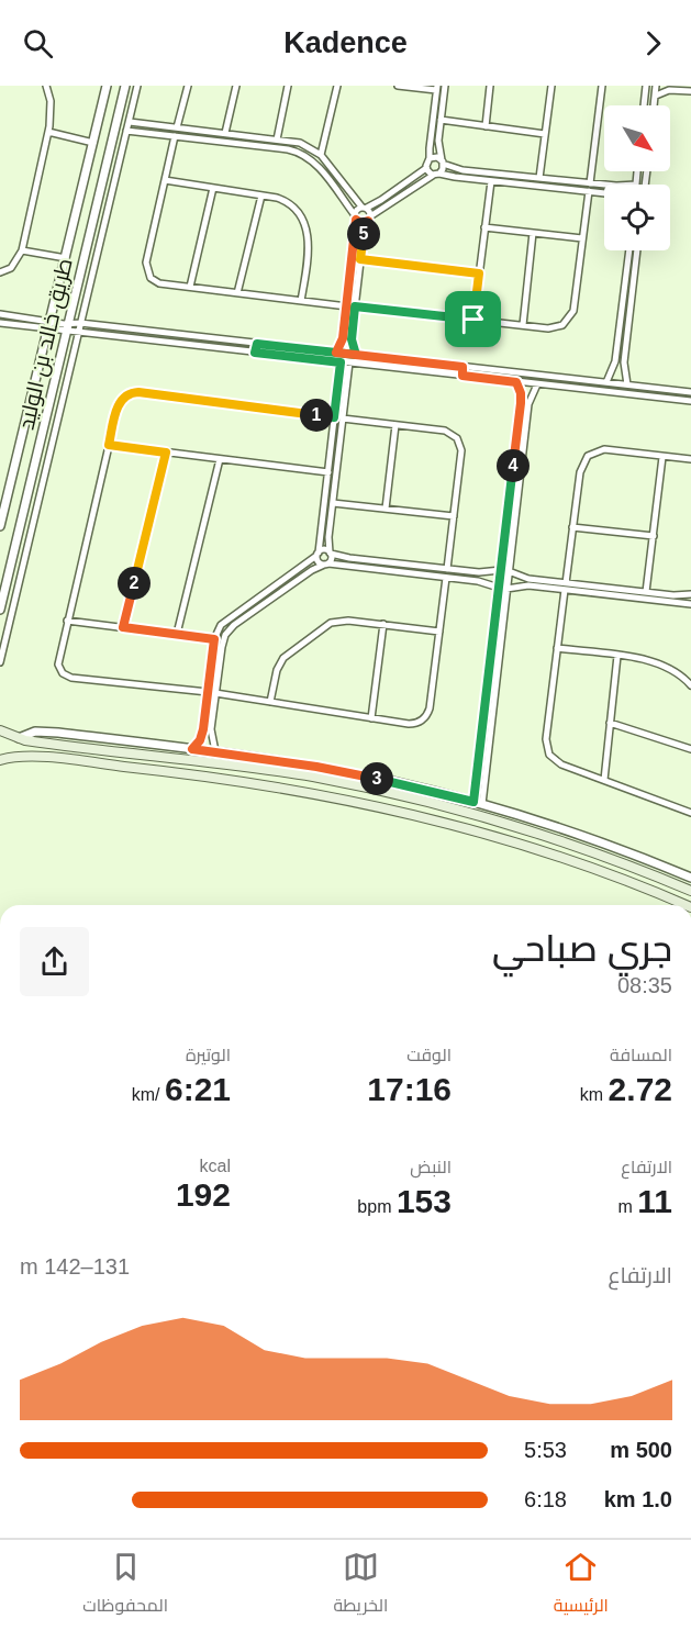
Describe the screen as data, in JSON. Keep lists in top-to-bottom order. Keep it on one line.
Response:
{"streets":{"street":["طريق خالد بن الوليد"]},"north":"bottom right","page":{"header":"Kadence","pins":["5","1","4","2","3"],"heading":["جري صباحي","08:35"],"stats":[["المسافة","2.72 km"],["الوقت","17:16"],["الوتيرة","6:21 /km"],["الارتفاع","11 m"],["النبض","153 bpm"],["kcal","192"]],"chart":["الارتفاع","131–142 m"],"list":[{"name":"500 m","note":"5:53"},{"name":"1.0 km","note":"6:18"}],"tabs":["الرئيسية","الخريطة","المحفوظات"]}}
